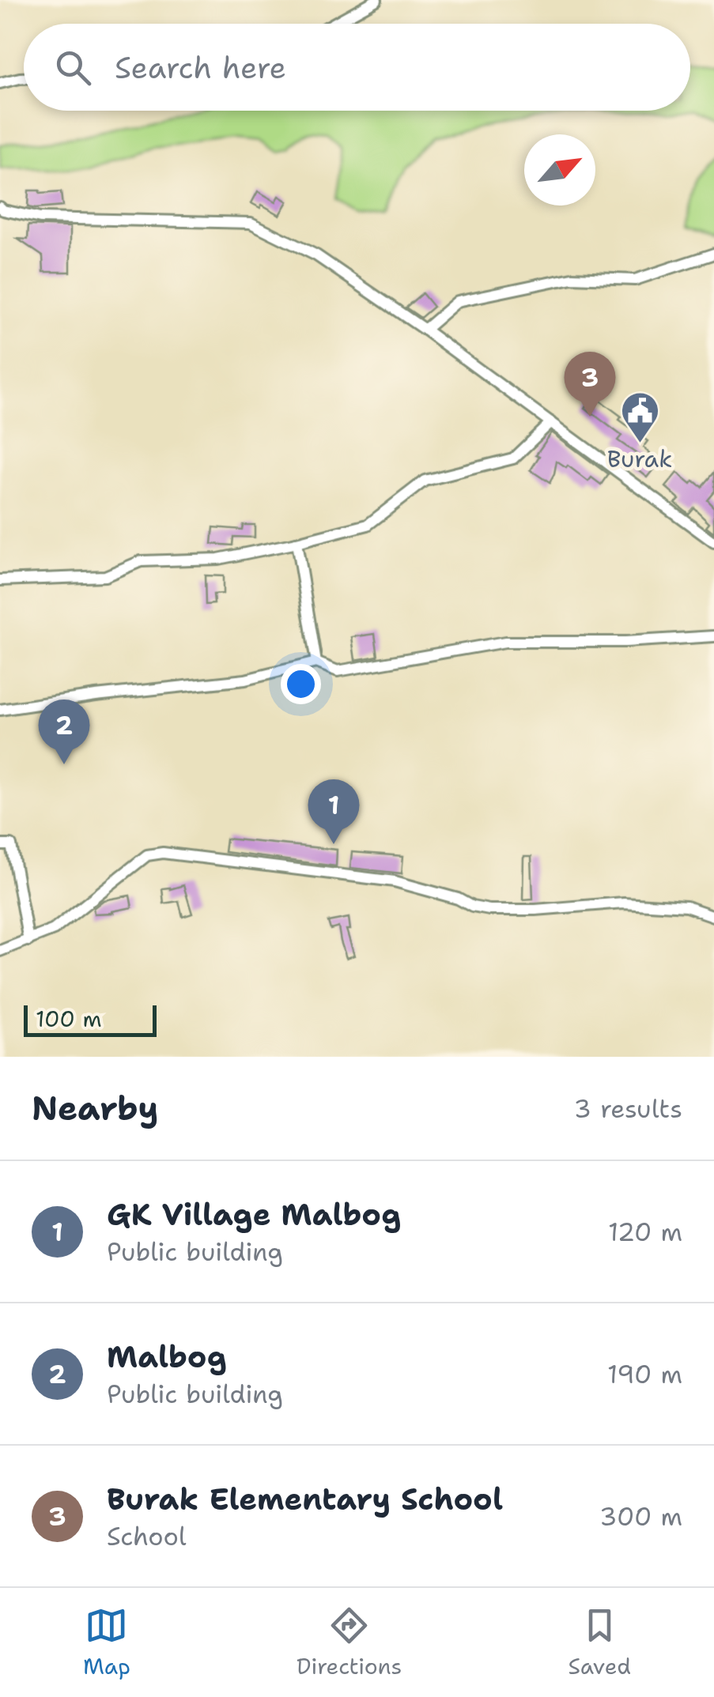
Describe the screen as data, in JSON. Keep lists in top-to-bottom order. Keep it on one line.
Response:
{"places":{"public building":["Burak"]},"scale_bar":"100 m","north":"top right","page":{"search":"Search here","pins":["3","2","1"],"scale":"100 m","heading":["Nearby","3 results"],"list":[{"mark":"1","name":"GK Village Malbog","note":"Public building","value":"120 m"},{"mark":"2","name":"Malbog","note":"Public building","value":"190 m"},{"mark":"3","name":"Burak Elementary School","note":"School","value":"300 m"}],"nav":["Map","Directions","Saved"]}}
